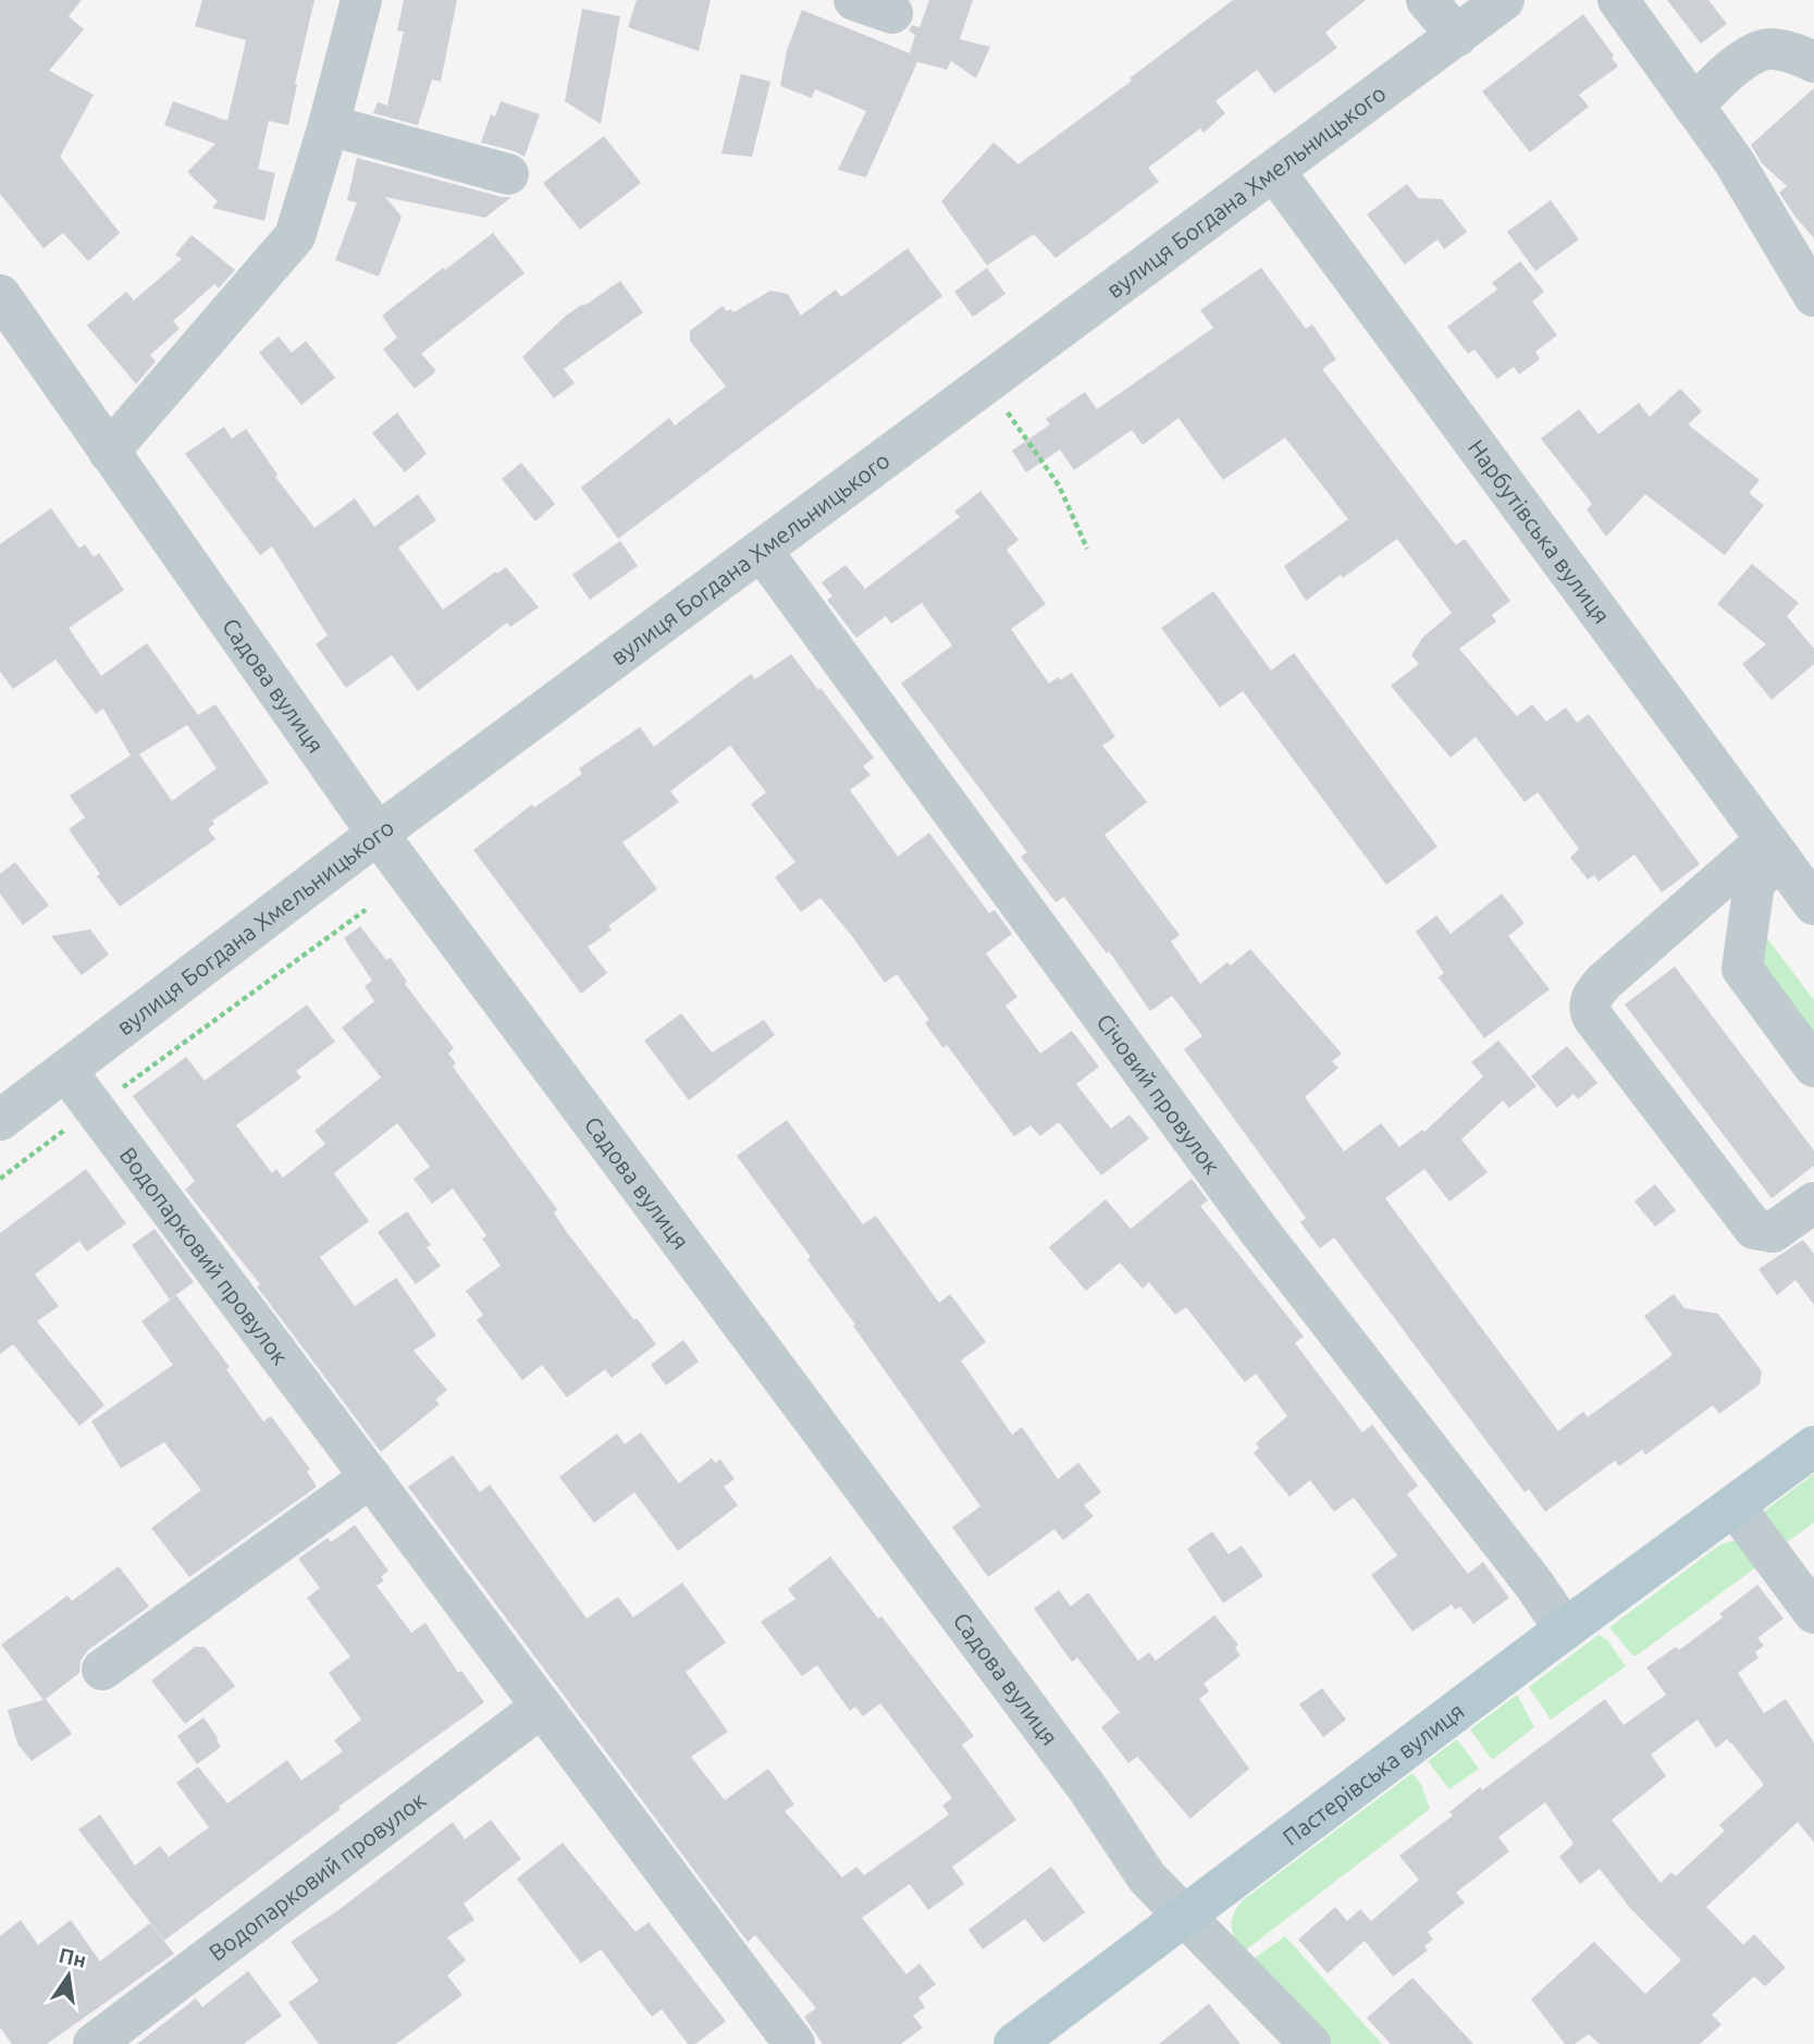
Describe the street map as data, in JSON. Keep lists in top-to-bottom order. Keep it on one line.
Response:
{"streets":{"main road":["Пастерівська вулиця"],"street":["вулиця Богдана Хмельницького","Нарбутівська вулиця","Садова вулиця","Січовий провулок","Водопарковий провулок"]},"crossings":[["вулиця Богдана Хмельницького","Нарбутівська вулиця"],["вулиця Богдана Хмельницького","Садова вулиця"],["вулиця Богдана Хмельницького","Січовий провулок"],["вулиця Богдана Хмельницького","Водопарковий провулок"],["Садова вулиця","Пастерівська вулиця"],["Січовий провулок","Пастерівська вулиця"]],"north":"top"}
